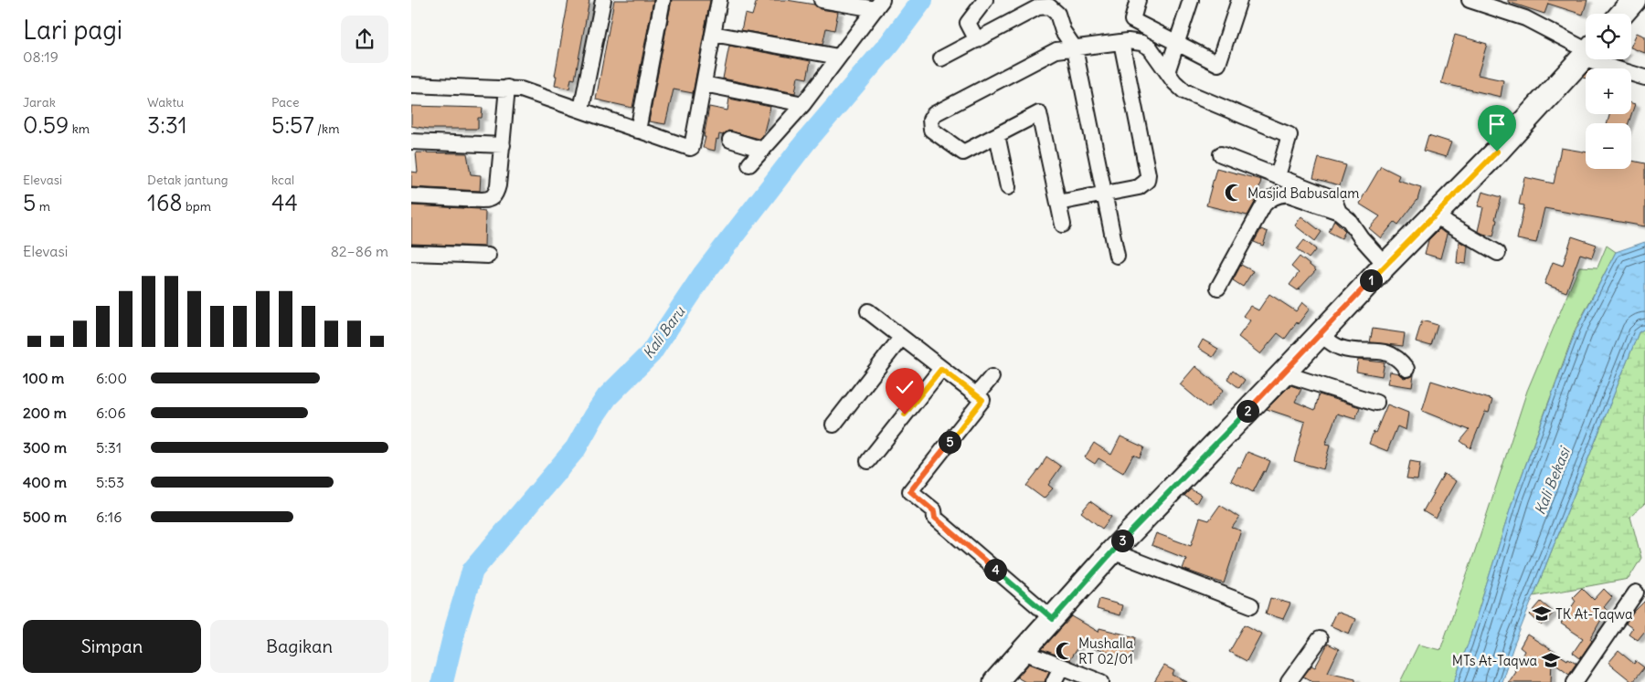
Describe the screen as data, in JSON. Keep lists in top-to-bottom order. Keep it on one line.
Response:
{"water":["Kali Baru","Kali Bekasi"],"places":{"mosque":["Masjid Babusalam","Mushalla RT 02/01"],"school or university":["TK At-Taqwa","MTs At-Taqwa"]},"page":{"heading":["Lari pagi","08:19"],"map_buttons":["+","−"],"stats":[["Jarak","0.59 km"],["Waktu","3:31"],["Pace","5:57 /km"],["Elevasi","5 m"],["Detak jantung","168 bpm"],["kcal","44"]],"chart":["Elevasi","82–86 m"],"pins":["1","2","5","3","4"],"list":[{"name":"100 m","note":"6:00"},{"name":"200 m","note":"6:06"},{"name":"300 m","note":"5:31"},{"name":"400 m","note":"5:53"},{"name":"500 m","note":"6:16"}],"buttons":["Simpan","Bagikan"]}}
